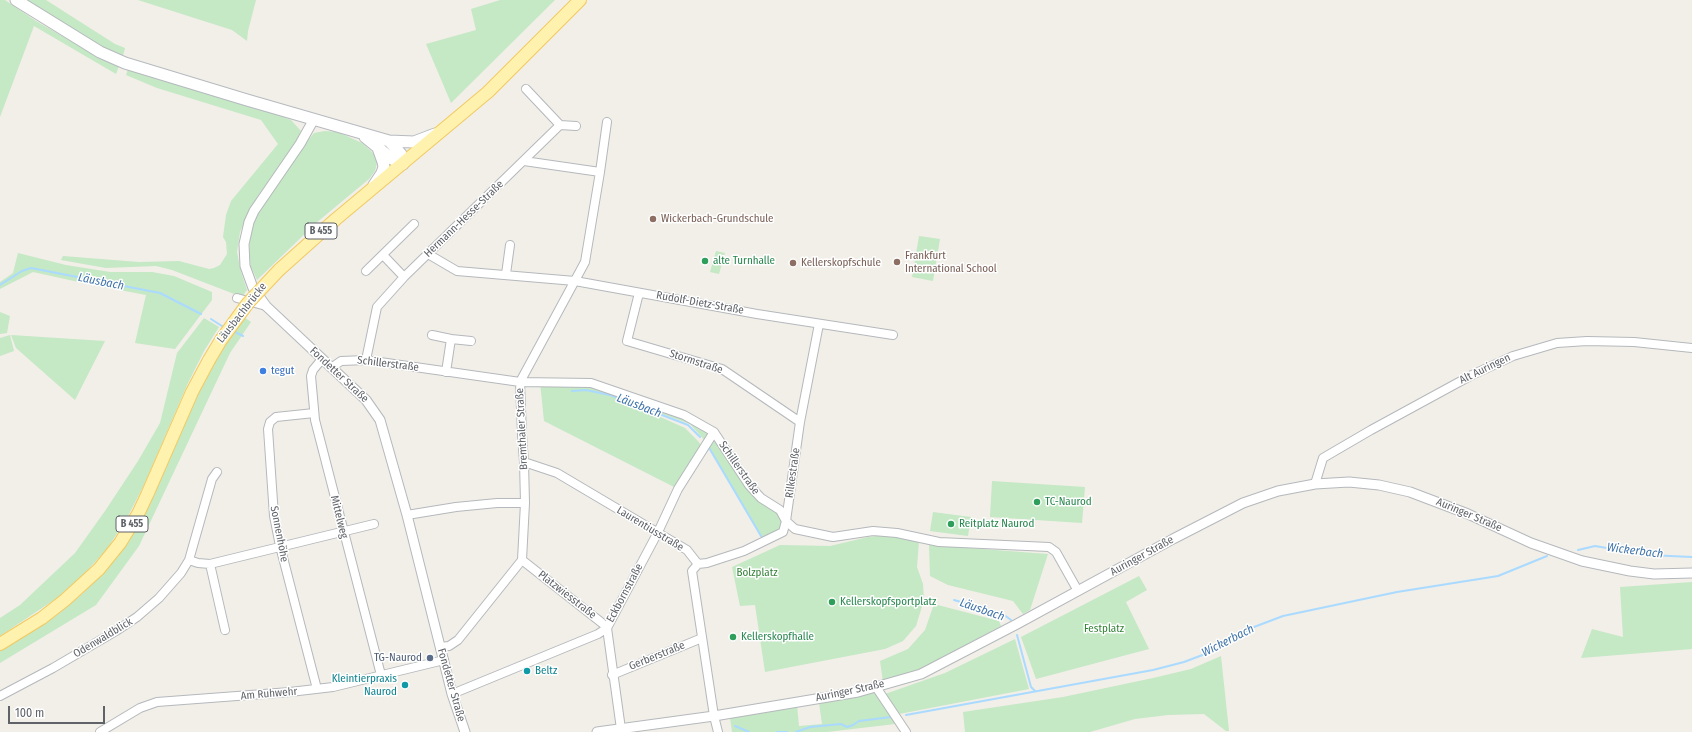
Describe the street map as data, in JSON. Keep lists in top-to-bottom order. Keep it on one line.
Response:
{"streets":{"main road":["B 455","Läusbachbrücke"],"street":["Hermann-Hesse-Straße","Rudolf-Dietz-Straße","Stormstraße","Schillerstraße","Alt Auringen","Fondetter Straße","Bremthaler Straße","Rilkestraße","Auringer Straße","Mittelweg","Laurentiusstraße","Sonnenhöhe","Eckbornstraße","Platzwiesstraße","Odenwaldblick","Gerberstraße","Am Ruhwehr"]},"crossings":[["Hermann-Hesse-Straße","Rudolf-Dietz-Straße"],["Hermann-Hesse-Straße","Schillerstraße"],["B 455","Läusbachbrücke"],["Rudolf-Dietz-Straße","Stormstraße"],["Rudolf-Dietz-Straße","Bremthaler Straße"],["Rudolf-Dietz-Straße","Rilkestraße"],["Stormstraße","Rilkestraße"],["Schillerstraße","Fondetter Straße"],["Schillerstraße","Bremthaler Straße"],["Schillerstraße","Rilkestraße"],["Schillerstraße","Auringer Straße"],["Schillerstraße","Eckbornstraße"],["Alt Auringen","Auringer Straße"],["Fondetter Straße","Mittelweg"],["Fondetter Straße","Eckbornstraße"],["Fondetter Straße","Am Ruhwehr"],["Bremthaler Straße","Laurentiusstraße"],["Bremthaler Straße","Platzwiesstraße"],["Rilkestraße","Laurentiusstraße"],["Mittelweg","Sonnenhöhe"],["Mittelweg","Am Ruhwehr"],["Laurentiusstraße","Eckbornstraße"],["Sonnenhöhe","Am Ruhwehr"],["Eckbornstraße","Platzwiesstraße"]],"water":["Läusbach","Wickerbach"],"parks":["Bolzplatz","Festplatz"],"places":["Wickerbach-Grundschule","alte Turnhalle","Frankfurt International School","Kellerskopfschule","tegut","TC-Naurod","Reitplatz Naurod","Kellerskopfsportplatz","Kellerskopfhalle","TG-Naurod","Beltz","Kleintierpraxis Naurod"],"scale_bar":"100 m"}
